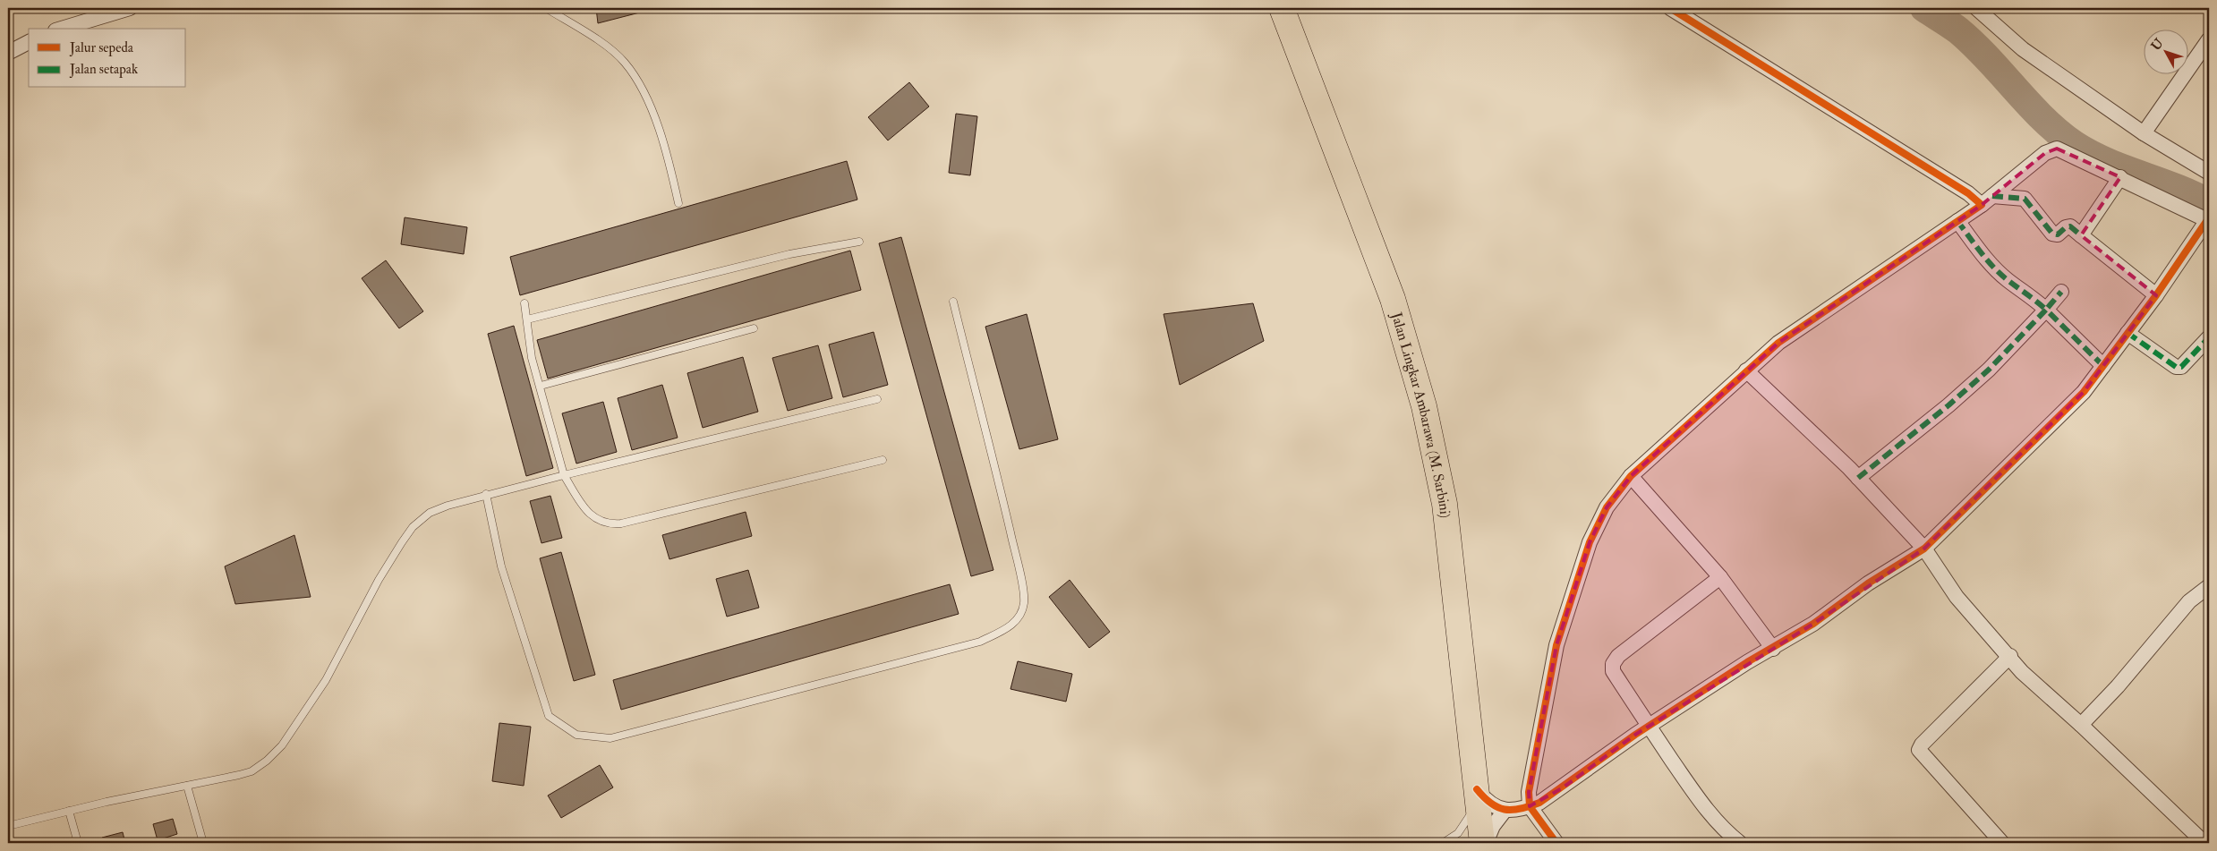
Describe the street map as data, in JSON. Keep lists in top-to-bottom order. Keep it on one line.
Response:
{"streets":{"highway":["Jalan Lingkar Ambarawa (M. Sarbini)"]},"legend":["Jalur sepeda","Jalan setapak"],"north":"top left"}
